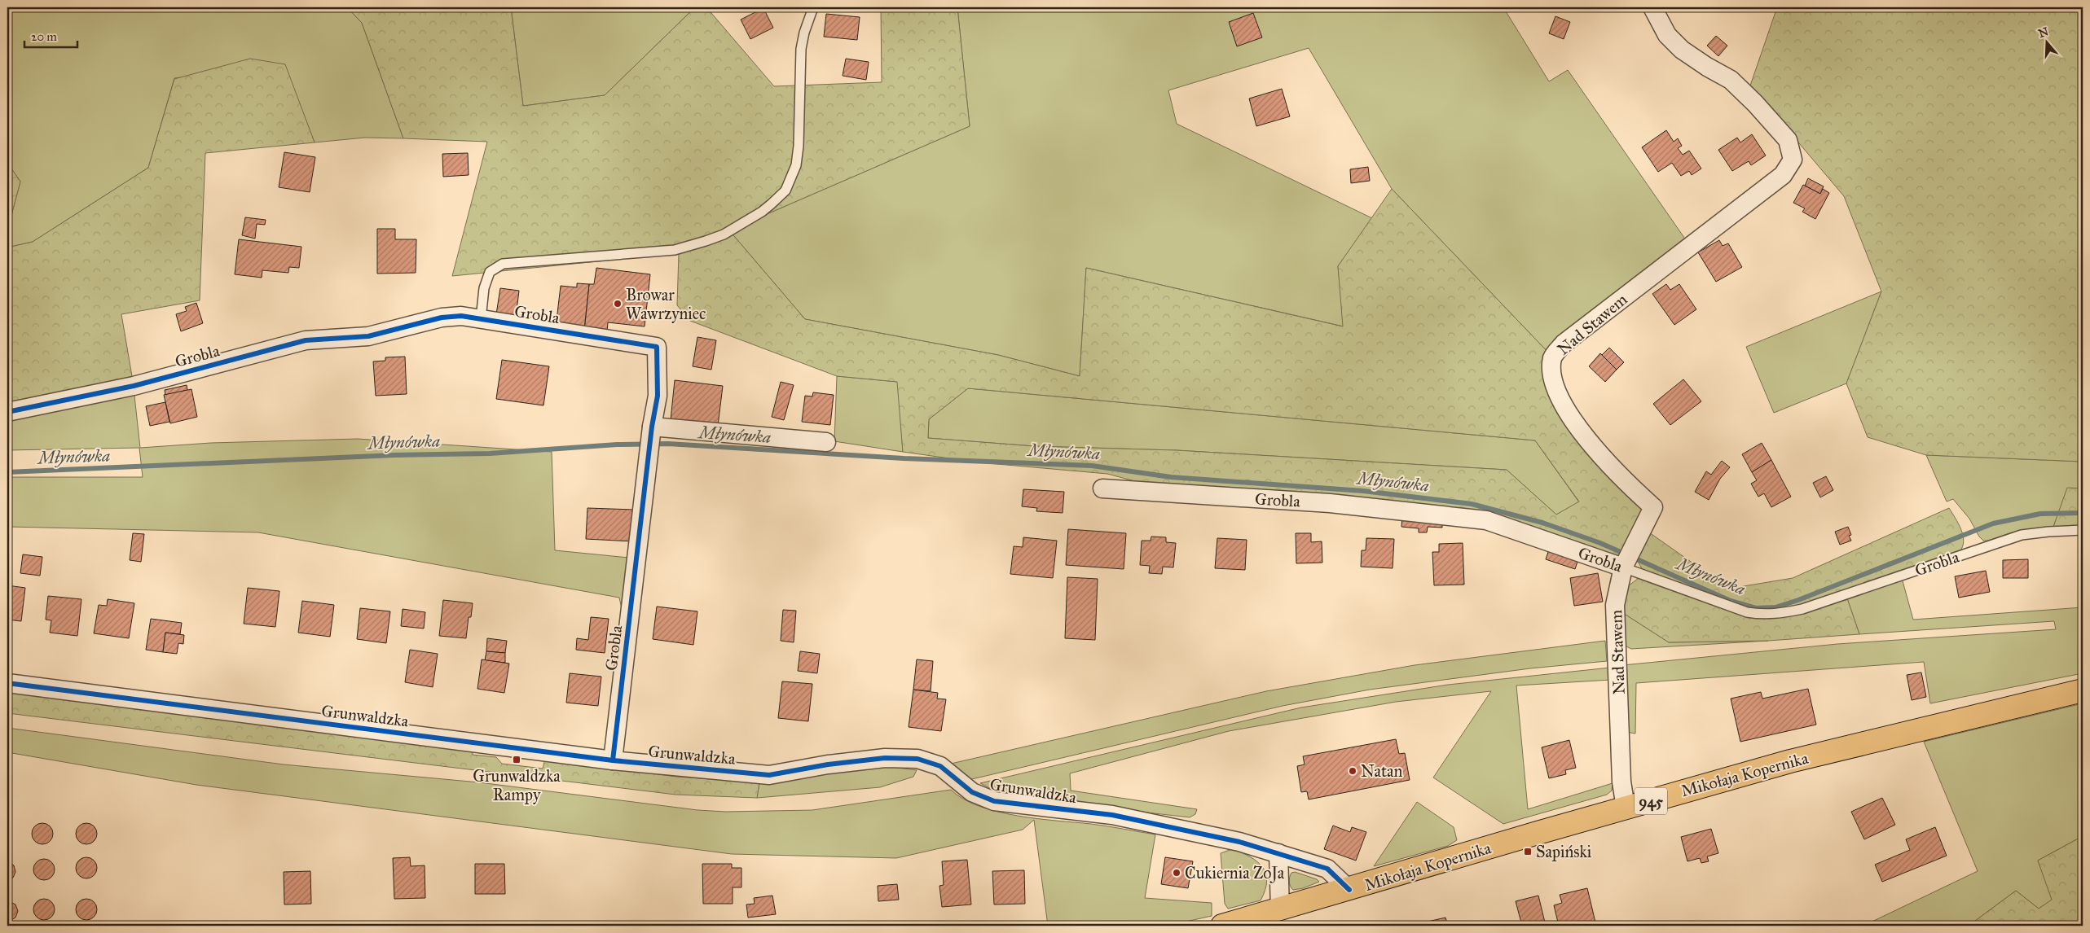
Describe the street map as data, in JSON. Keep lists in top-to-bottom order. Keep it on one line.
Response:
{"streets":{"main road":["Mikołaja Kopernika","945"],"street":["Grobla","Nad Stawem","Grunwaldzka"]},"crossings":[["Grobla","Nad Stawem"],["Grobla","Grunwaldzka"],["Nad Stawem","Mikołaja Kopernika"],["Grunwaldzka","Mikołaja Kopernika"]],"water":["Młynówka"],"places":{"other":["Browar Wawrzyniec","Natan","Cukiernia ZoJa"],"transit":["Grunwaldzka Rampy","Sapiński"]},"scale_bar":"20 m","north":"top"}
